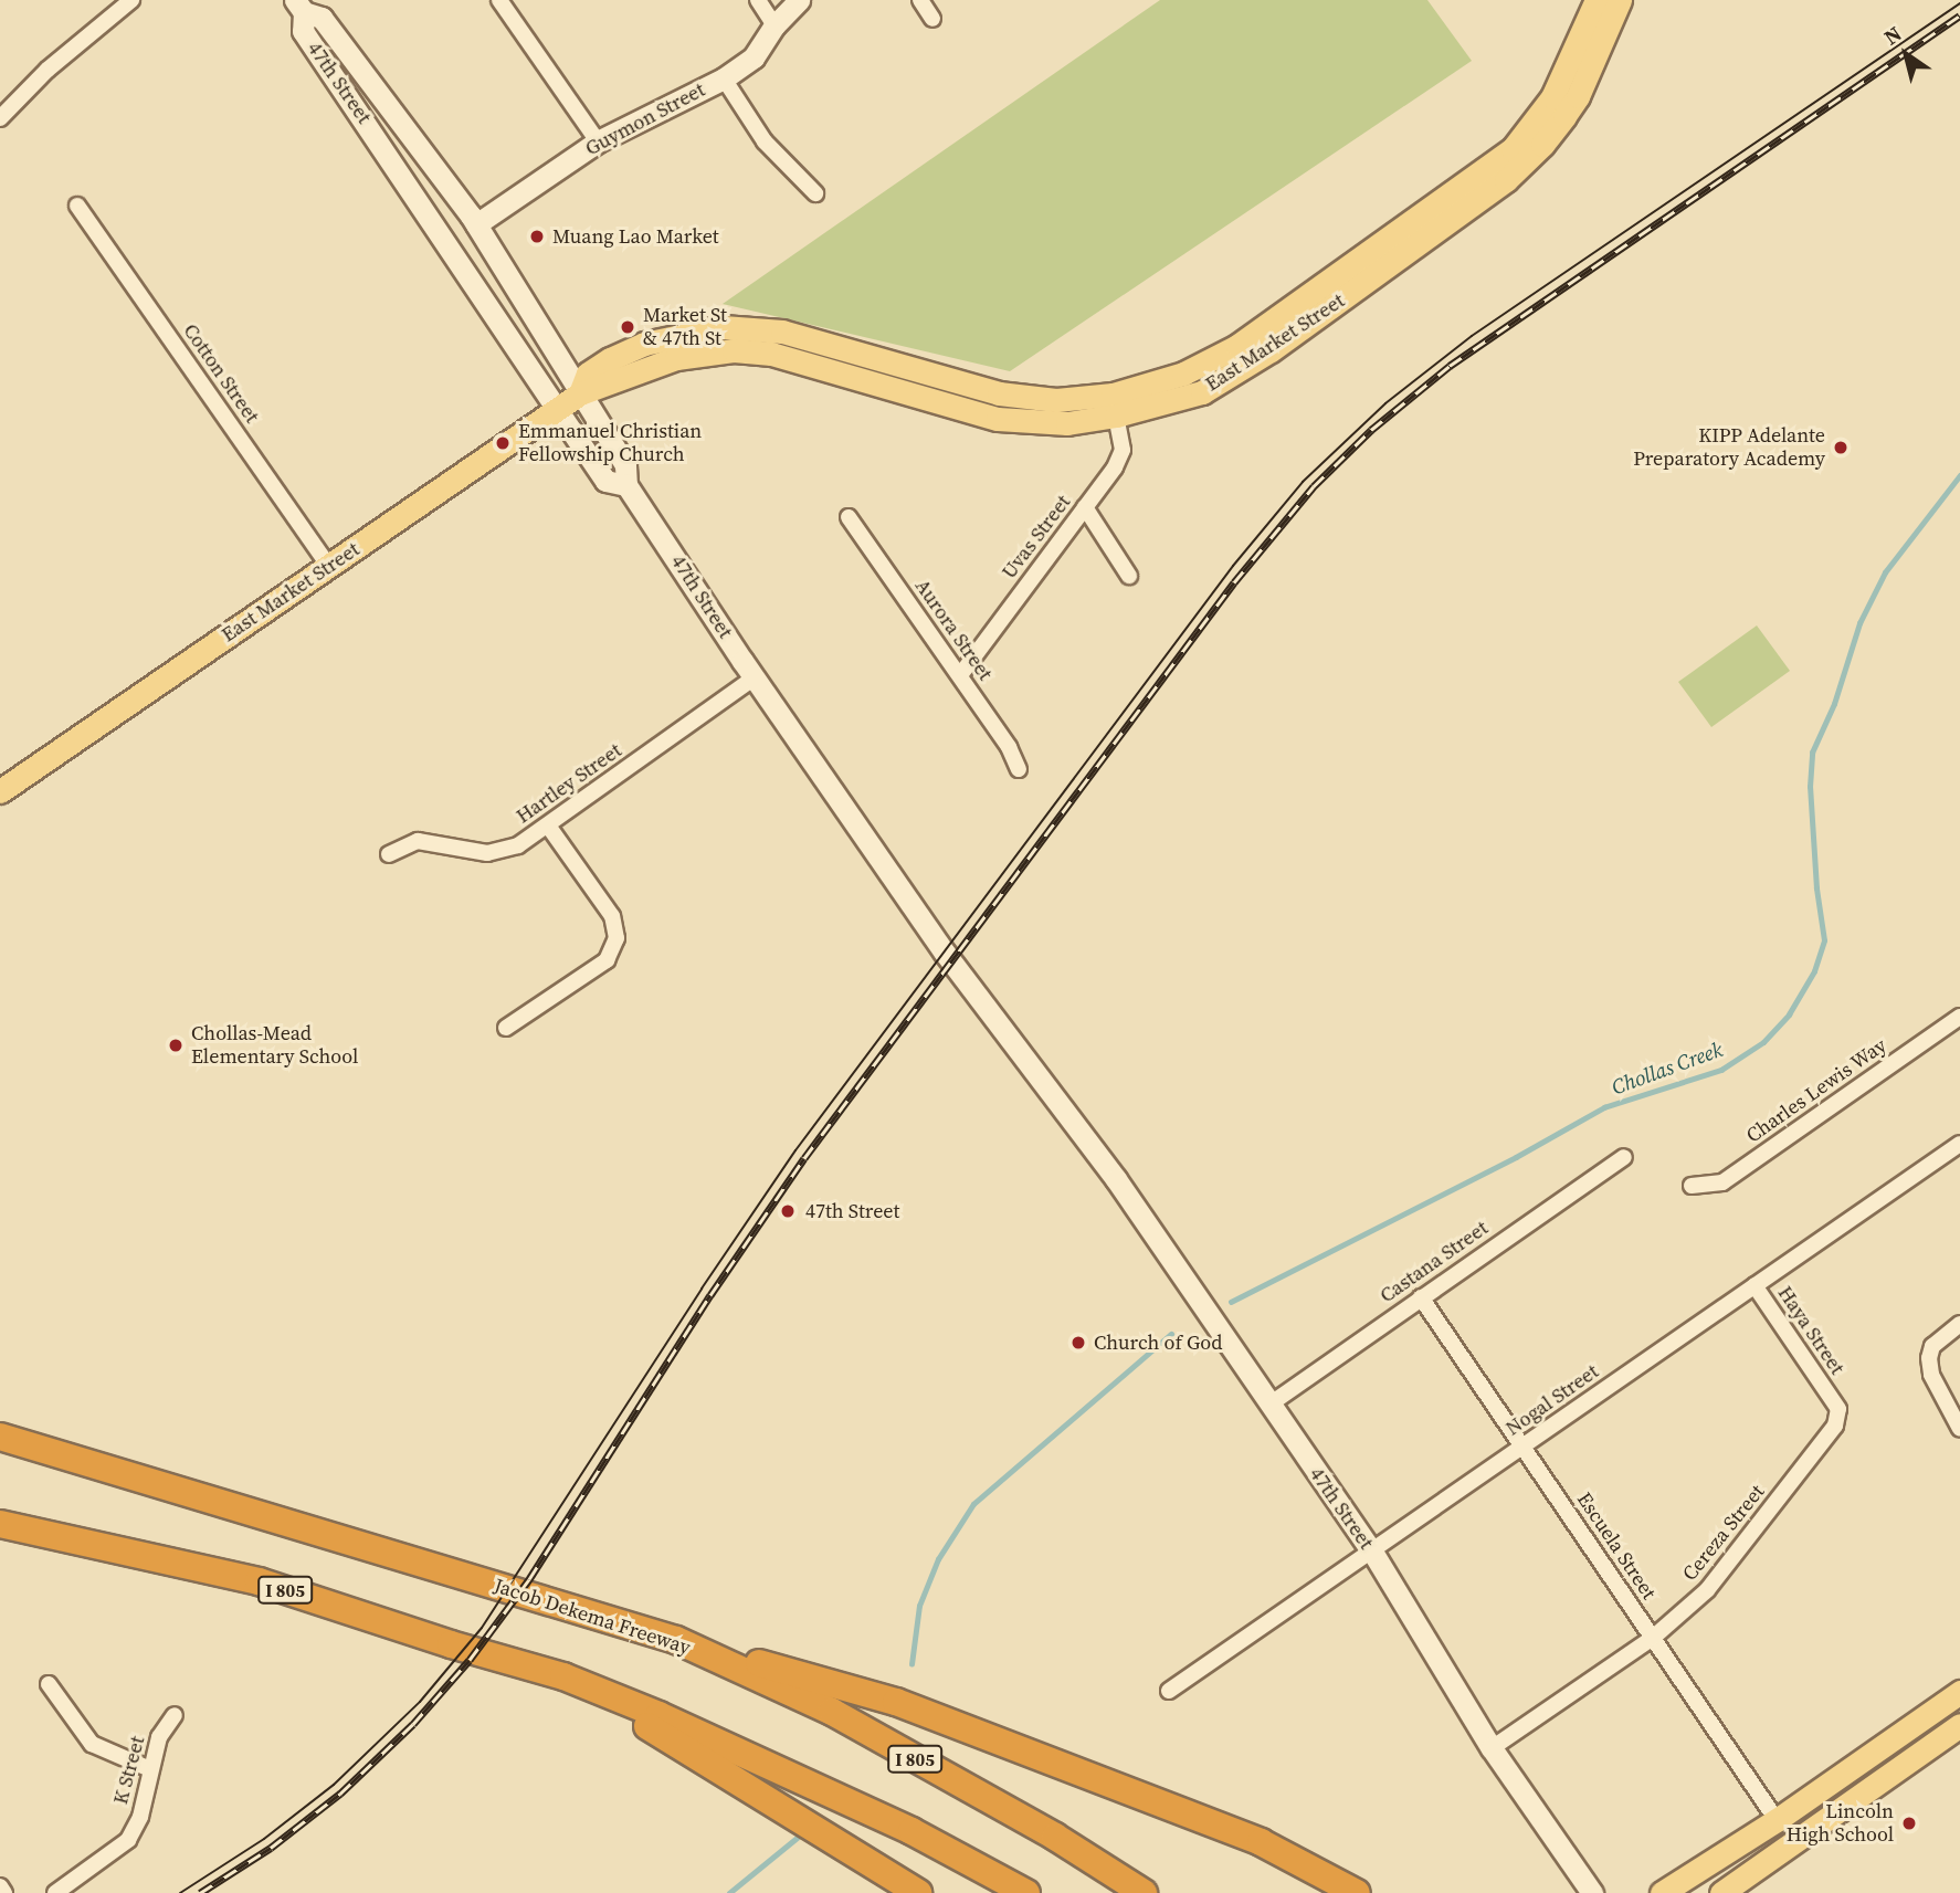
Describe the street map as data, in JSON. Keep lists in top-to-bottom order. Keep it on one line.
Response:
{"streets":{"highway":["I 805","Jacob Dekema Freeway"],"main road":["47th Street","Guymon Street","East Market Street"],"street":["Cotton Street","Uvas Street","Aurora Street","Hartley Street","Charles Lewis Way","Castana Street","Haya Street","Nogal Street","Cereza Street","Escuela Street","K Street"]},"crossings":[["47th Street","Guymon Street"],["47th Street","East Market Street"],["47th Street","Hartley Street"],["47th Street","Castana Street"],["47th Street","Nogal Street"],["47th Street","Cereza Street"],["East Market Street","Cotton Street"],["East Market Street","Uvas Street"],["Uvas Street","Aurora Street"],["Castana Street","Escuela Street"],["Haya Street","Nogal Street"],["Haya Street","Cereza Street"],["Nogal Street","Escuela Street"],["Cereza Street","Escuela Street"]],"water":["Chollas Creek"],"places":["Muang Lao Market","Market St & 47th St","Emmanuel Christian Fellowship Church","KIPP Adelante Preparatory Academy","Chollas-Mead Elementary School","47th Street","Church of God","Lincoln High School"],"north":"top left"}
